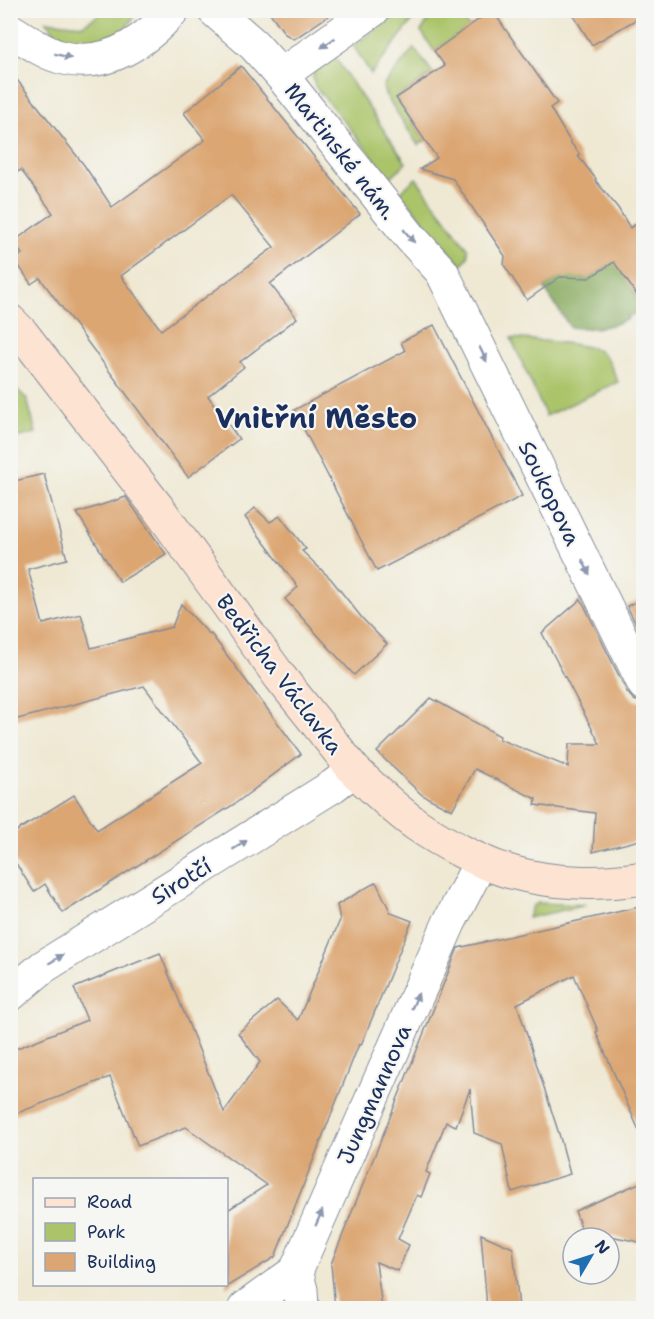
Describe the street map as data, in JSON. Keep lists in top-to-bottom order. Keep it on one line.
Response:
{"streets":{"street":["Martinské nám.","Soukopova","Bedřicha Václavka","Sirotčí","Jungmannova"]},"crossings":[["Martinské nám.","Soukopova"],["Bedřicha Václavka","Sirotčí"],["Bedřicha Václavka","Jungmannova"]],"one_way":["Martinské nám.","Soukopova","Sirotčí","Jungmannova"],"districts":["Vnitřní Město"],"legend":["Road","Park","Building"],"north":"top right"}
